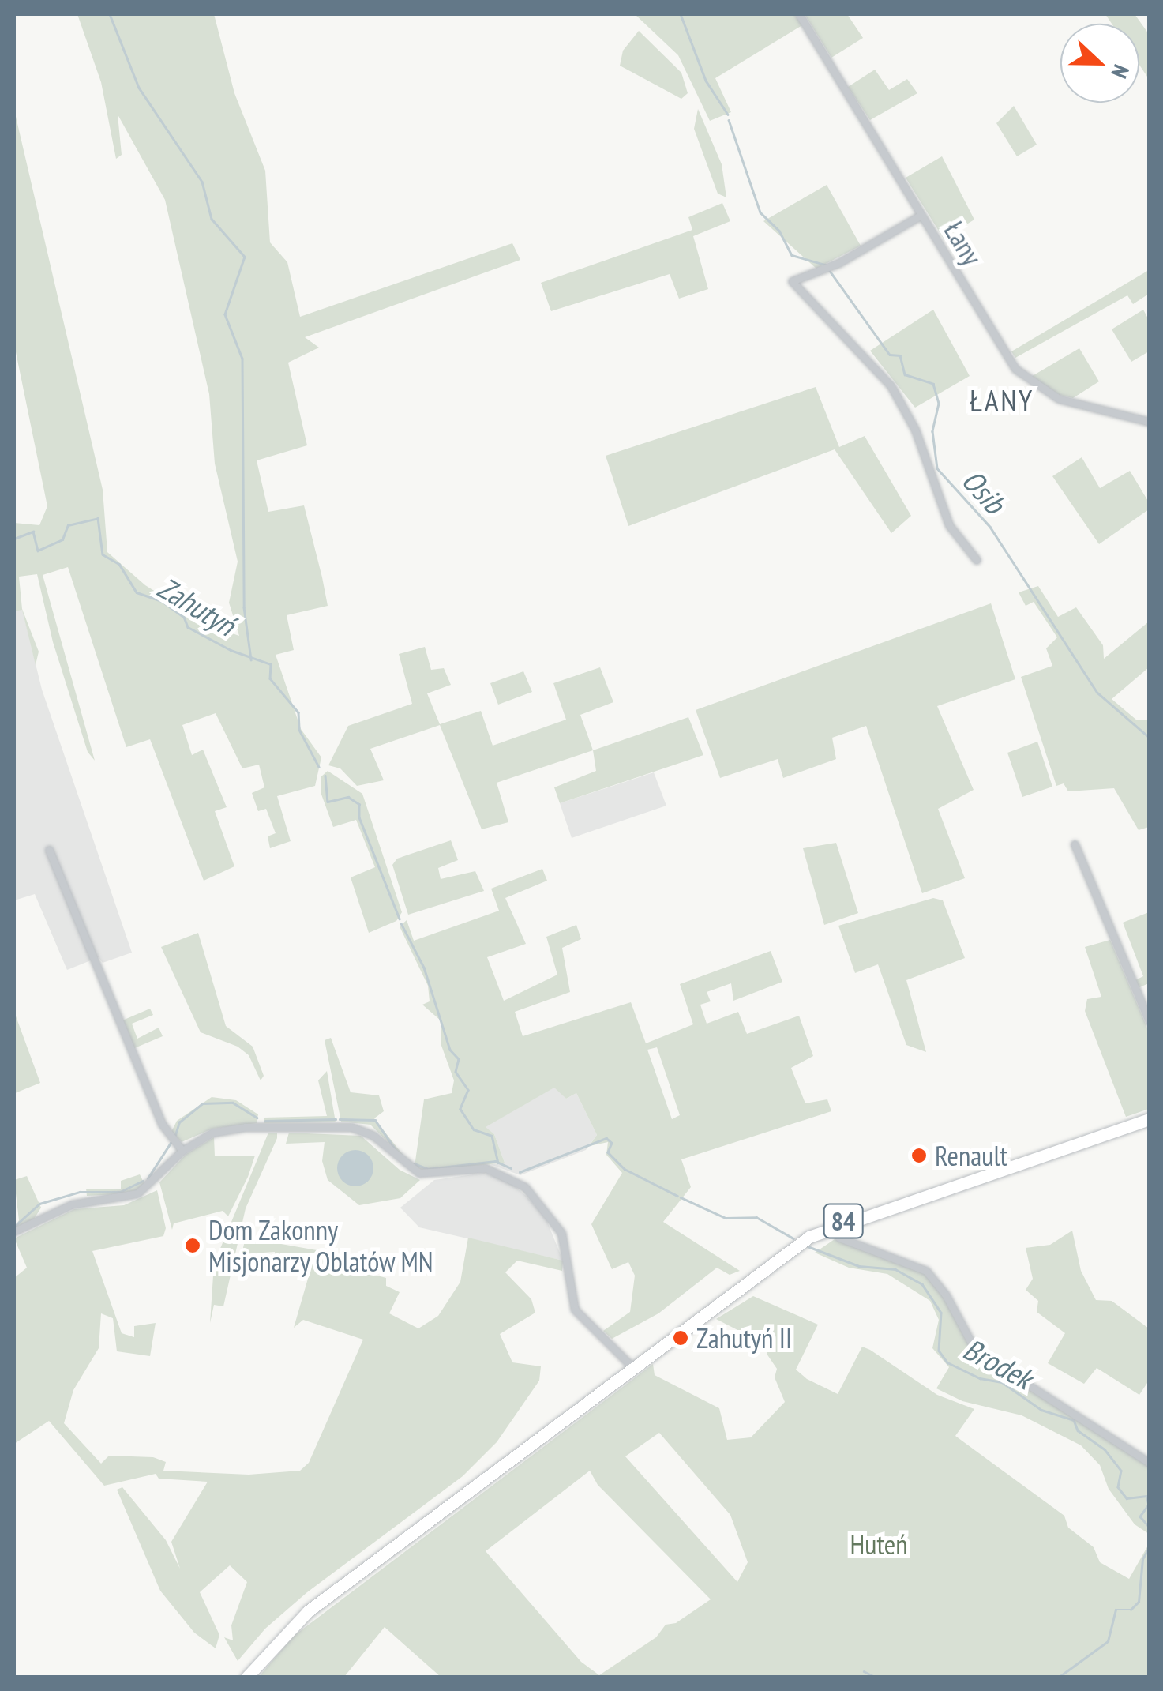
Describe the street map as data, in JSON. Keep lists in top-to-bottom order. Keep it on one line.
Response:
{"streets":{"main road":["84"],"street":["Łany"]},"districts":["ŁANY"],"water":["Osib","Zahutyń","Brodek"],"parks":["Huteń"],"places":["Renault","Dom Zakonny Misjonarzy Oblatów MN","Zahutyń II"],"north":"right"}
